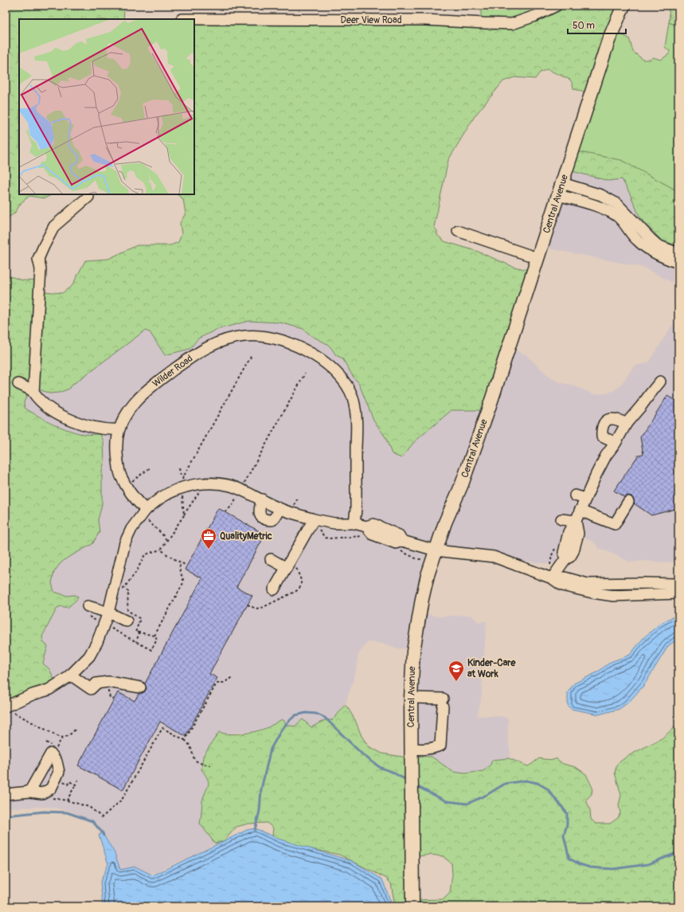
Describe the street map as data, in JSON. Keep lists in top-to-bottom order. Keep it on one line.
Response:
{"streets":{"main road":["Central Avenue"],"street":["Deer View Road","Wilder Road"]},"places":{"office":["QualityMetric"],"school or university":["Kinder-Care at Work"]},"scale_bar":"50 m"}
